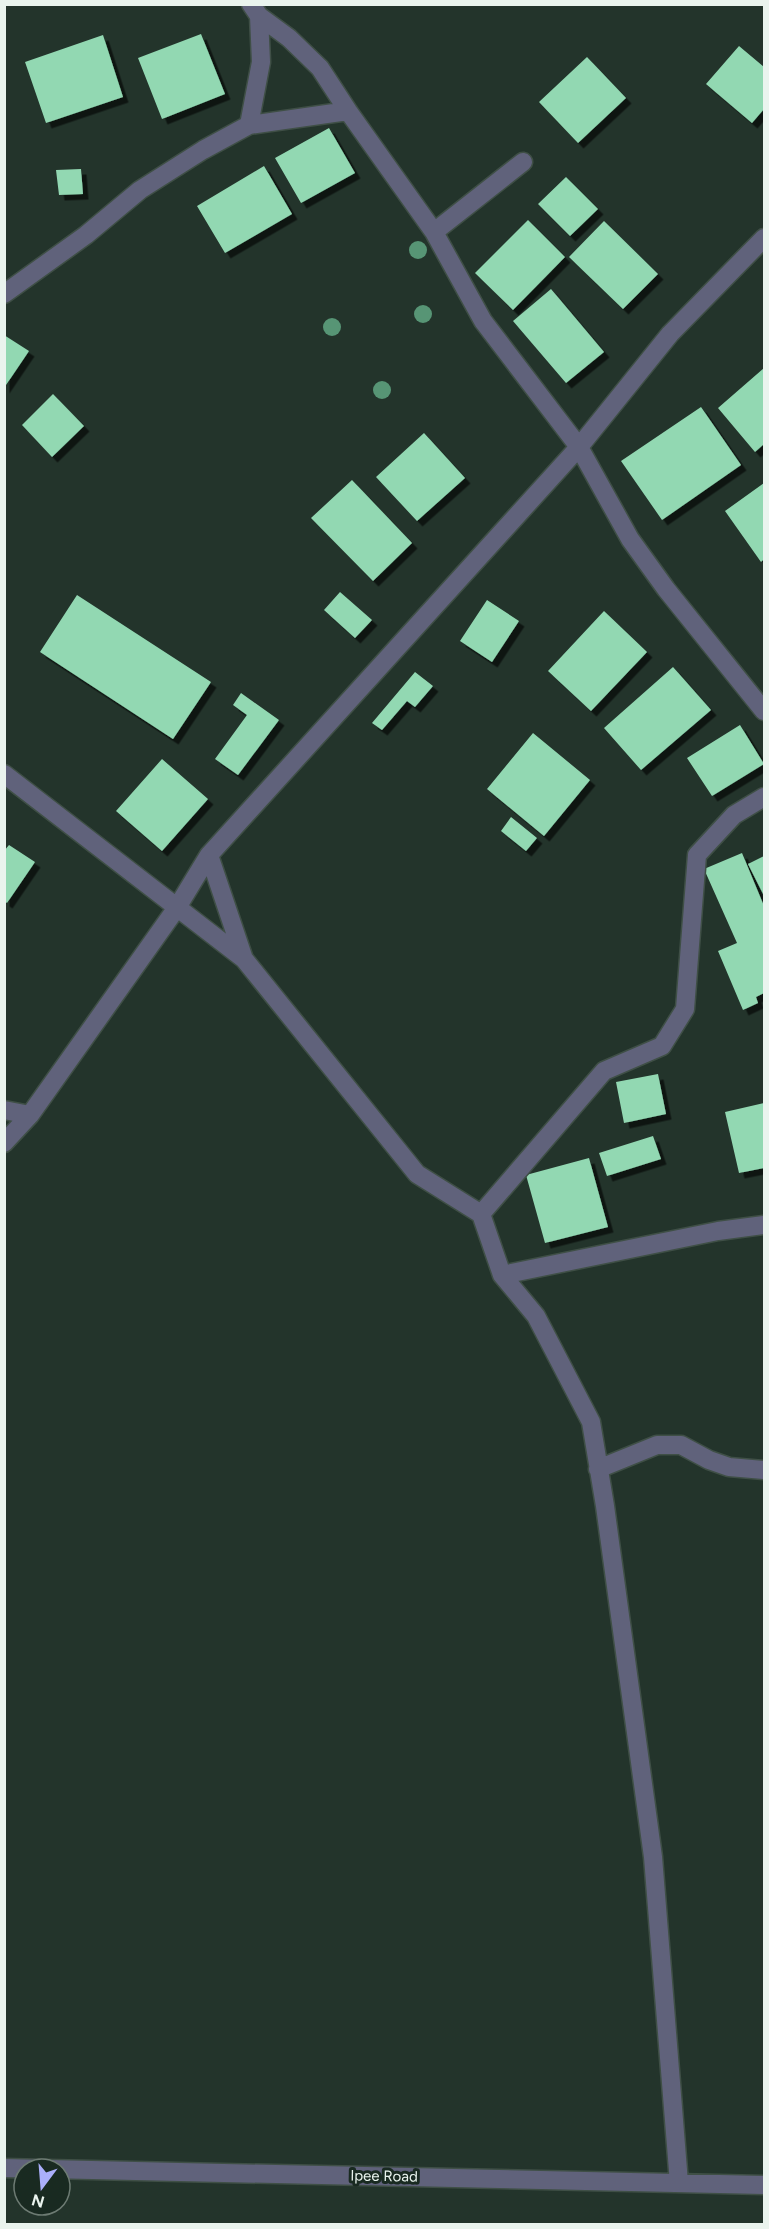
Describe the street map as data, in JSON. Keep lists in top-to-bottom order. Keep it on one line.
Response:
{"streets":{"street":["Ipee Road"]},"north":"bottom"}
